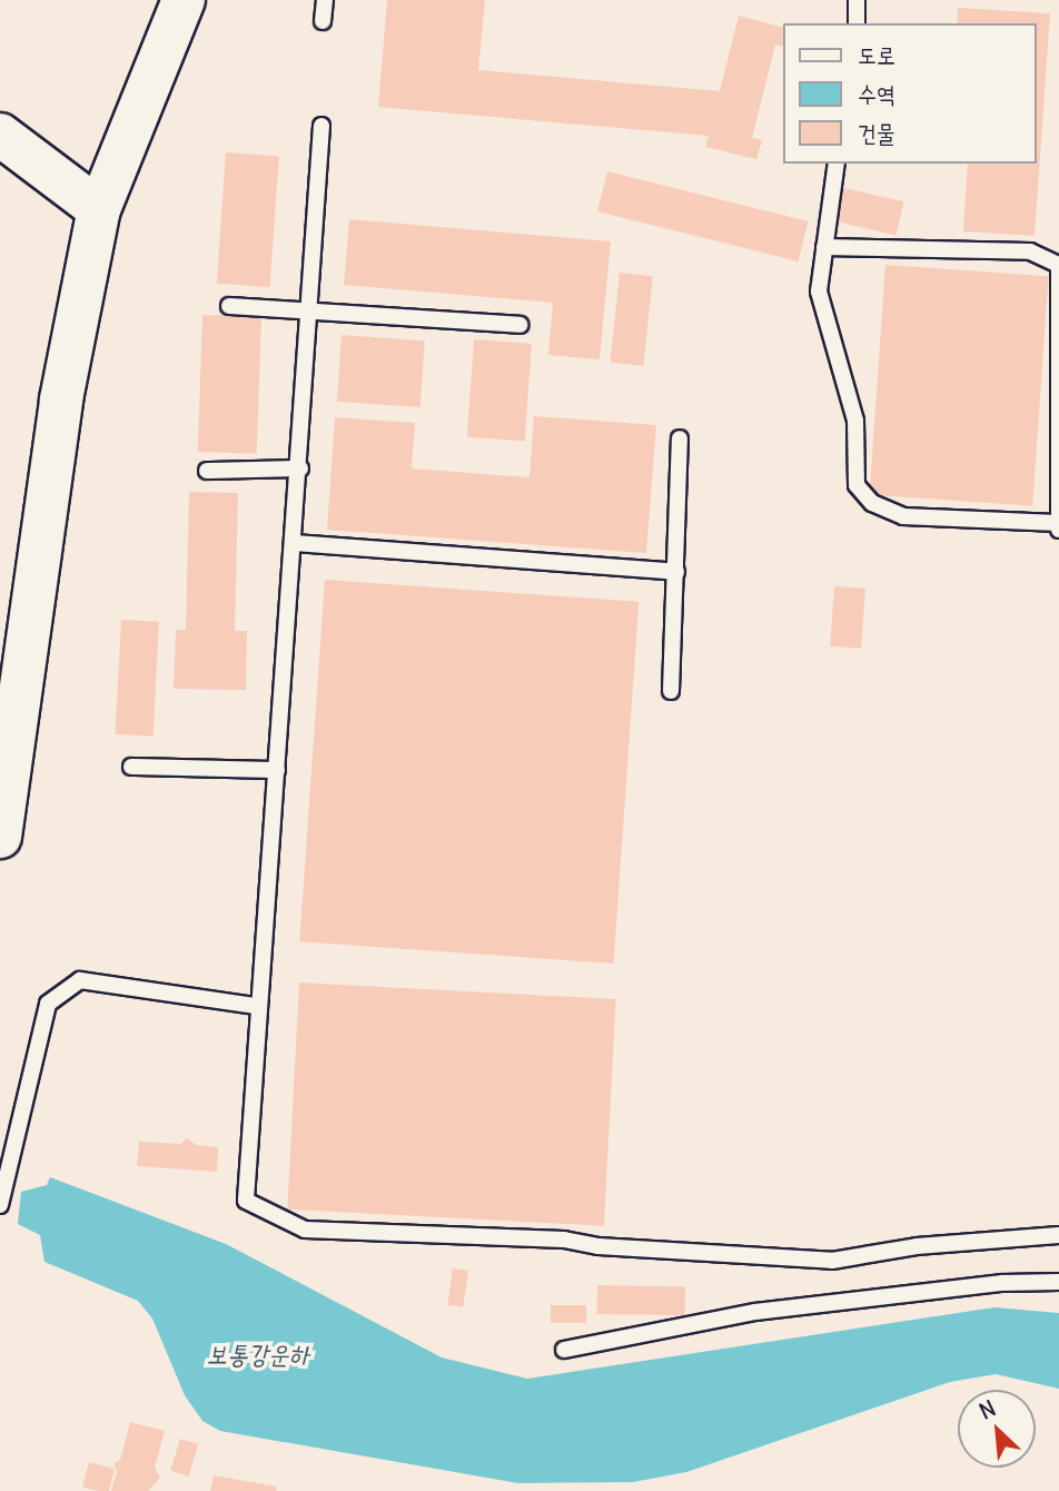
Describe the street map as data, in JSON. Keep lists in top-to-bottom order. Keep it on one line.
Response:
{"water":["보통강운하"],"legend":["도로","수역","건물"],"north":"top left"}
